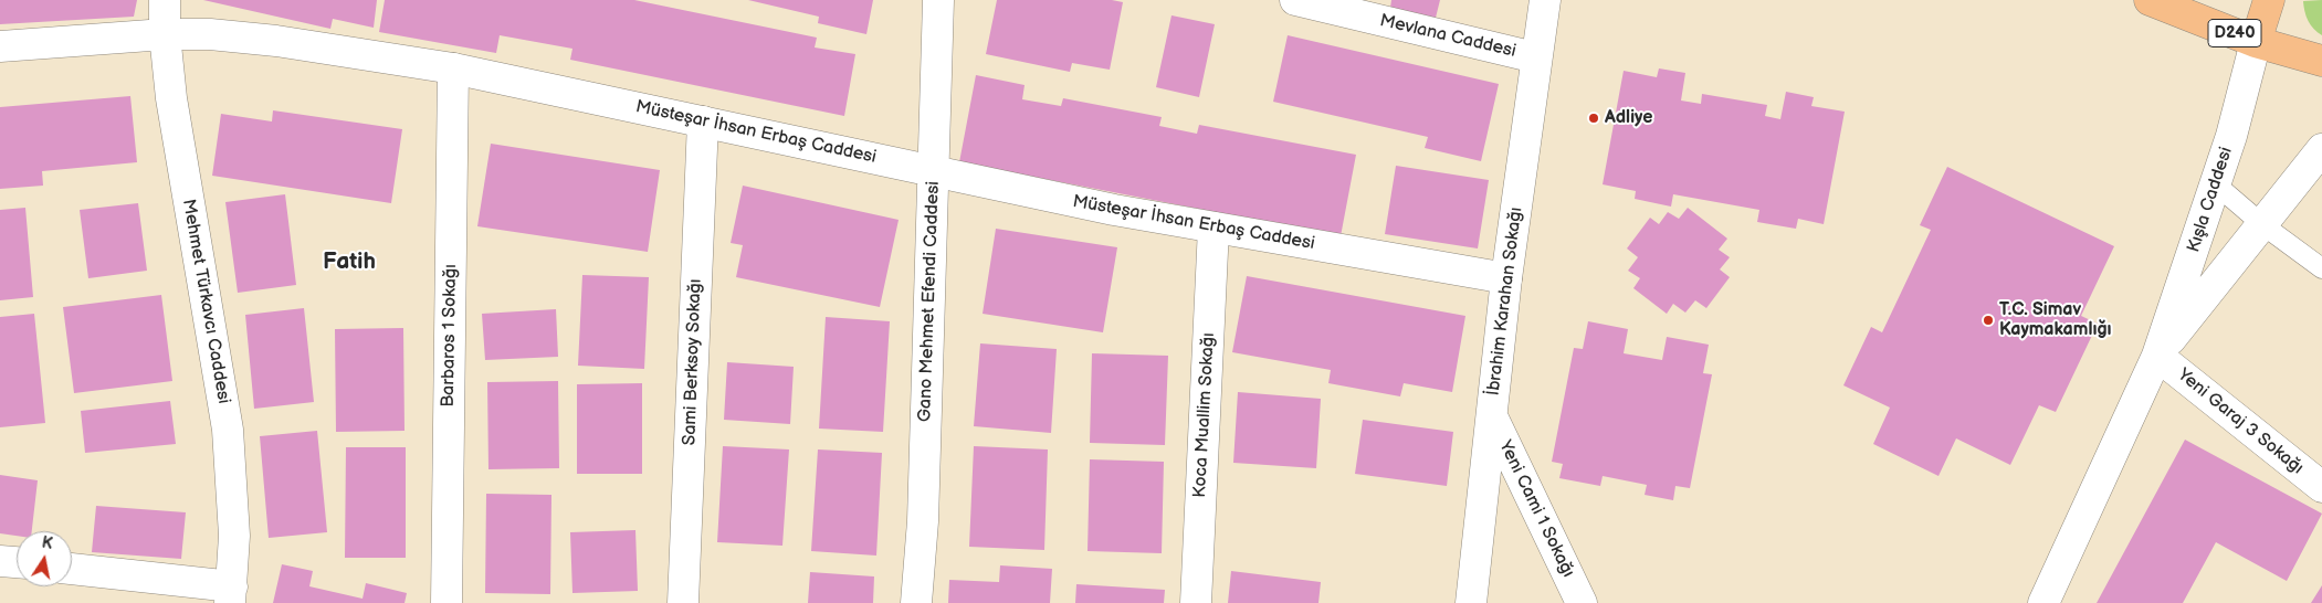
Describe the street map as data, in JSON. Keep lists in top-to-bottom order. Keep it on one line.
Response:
{"streets":{"main road":["D240"],"street":["Mevlana Caddesi","Müsteşar İhsan Erbaş Caddesi","Kışla Caddesi","Mehmet Türkavcı Caddesi","Gano Mehmet Efendi Caddesi","İbrahim Karahan Sokağı","Barbaros 1 Sokağı","Sami Berksoy Sokağı","Koca Muallim Sokağı","Yeni Garaj 3 Sokağı","Yeni Cami 1 Sokağı"]},"crossings":[["D240","Kışla Caddesi"],["Mevlana Caddesi","İbrahim Karahan Sokağı"],["Müsteşar İhsan Erbaş Caddesi","Mehmet Türkavcı Caddesi"],["Müsteşar İhsan Erbaş Caddesi","Gano Mehmet Efendi Caddesi"],["Müsteşar İhsan Erbaş Caddesi","İbrahim Karahan Sokağı"],["Müsteşar İhsan Erbaş Caddesi","Barbaros 1 Sokağı"],["Müsteşar İhsan Erbaş Caddesi","Sami Berksoy Sokağı"],["Müsteşar İhsan Erbaş Caddesi","Koca Muallim Sokağı"],["Kışla Caddesi","Yeni Garaj 3 Sokağı"],["İbrahim Karahan Sokağı","Yeni Cami 1 Sokağı"]],"districts":["Fatih"],"places":["Adliye","T.C. Simav Kaymakamlığı"],"north":"top"}
